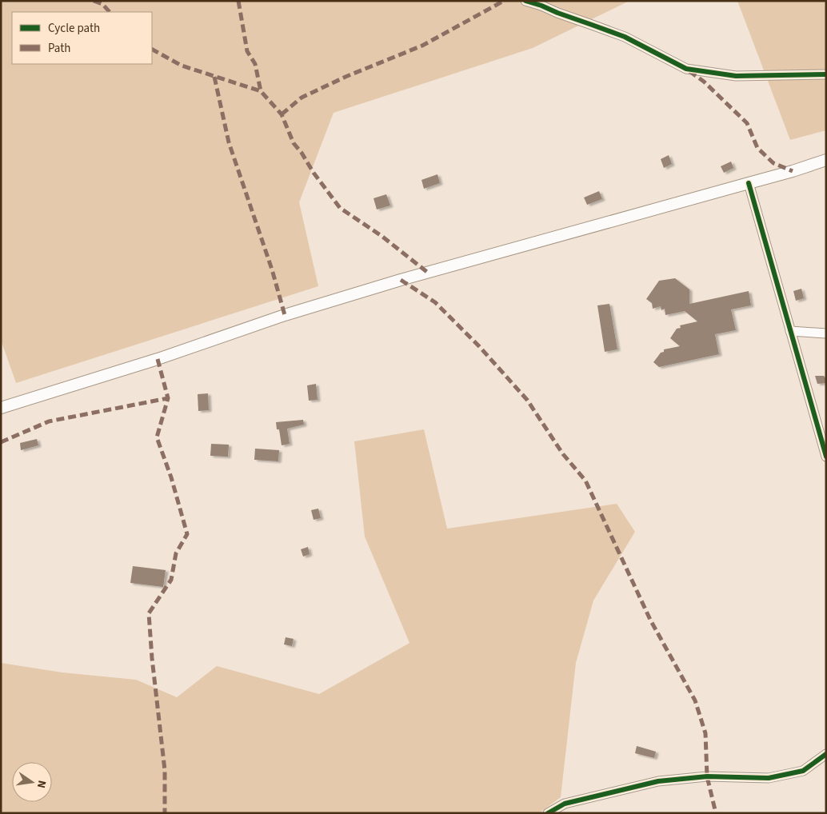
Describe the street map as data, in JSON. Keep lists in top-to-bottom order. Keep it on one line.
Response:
{"legend":["Cycle path","Path"],"north":"right"}
